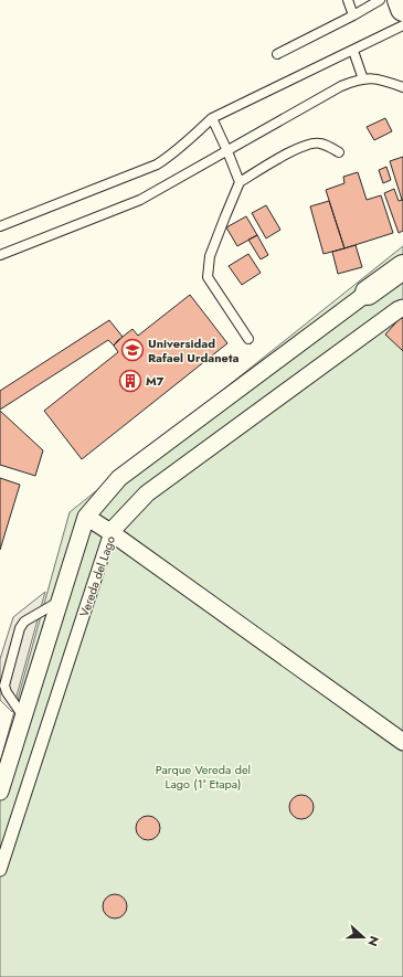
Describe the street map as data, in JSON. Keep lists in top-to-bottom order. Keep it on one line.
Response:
{"streets":{"street":["Vereda del Lago"]},"parks":["Parque Vereda del Lago (1ª Etapa)"],"places":{"school or university":["Universidad Rafael Urdaneta"],"building":["M7"]},"north":"right"}
